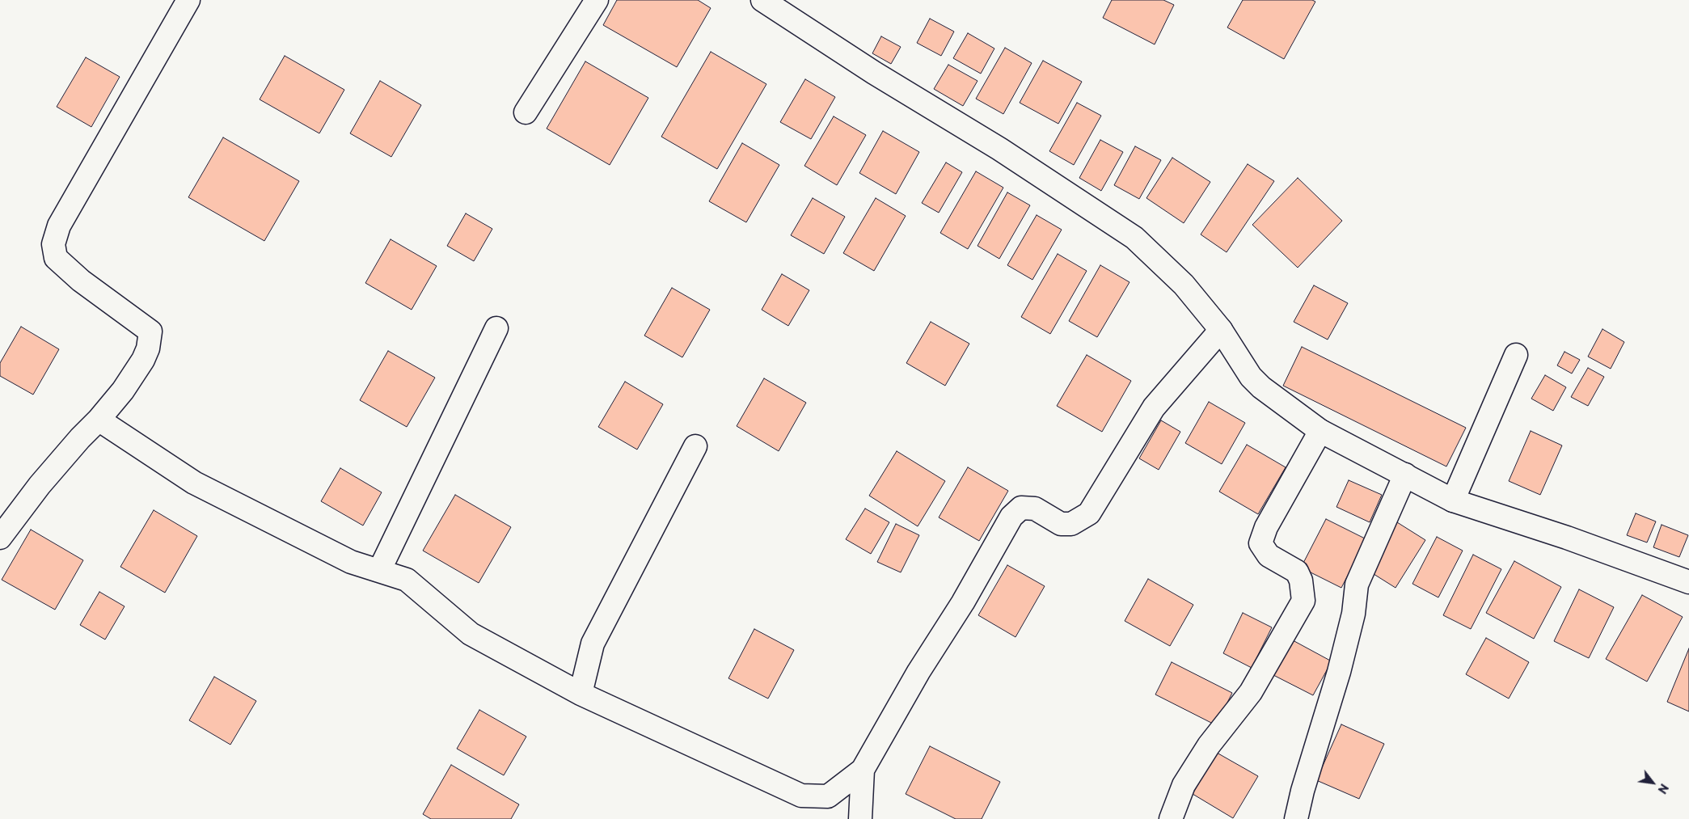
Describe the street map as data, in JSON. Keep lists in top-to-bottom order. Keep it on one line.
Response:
{"north":"bottom right"}
